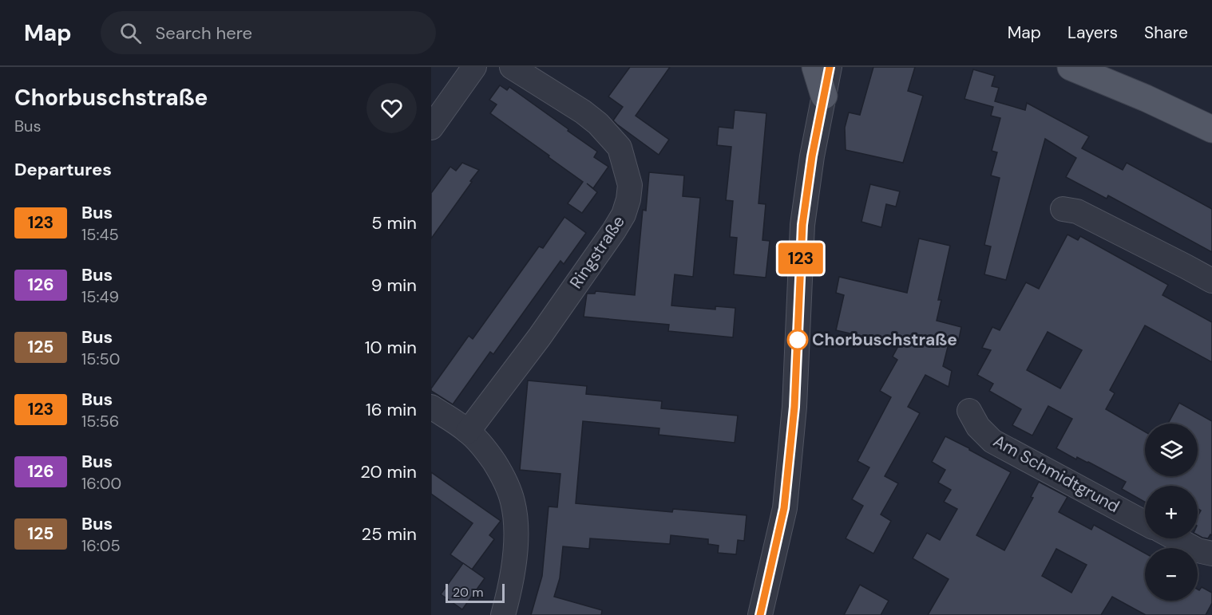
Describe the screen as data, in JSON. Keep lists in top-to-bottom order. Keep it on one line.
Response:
{"streets":{"street":["Ringstraße","Am Schmidtgrund"]},"places":["Chorbuschstraße"],"lines":["bus line 123"],"scale_bar":"20 m","page":{"header":"Map","search":"Search here","nav":["Map","Layers","Share"],"heading":[["Chorbuschstraße","Bus"],"Departures"],"on_map":"123","list":[{"mark":"123","name":"Bus","note":"15:45","value":"5 min"},{"mark":"126","name":"Bus","note":"15:49","value":"9 min"},{"mark":"125","name":"Bus","note":"15:50","value":"10 min"},{"mark":"123","name":"Bus","note":"15:56","value":"16 min"},{"mark":"126","name":"Bus","note":"16:00","value":"20 min"},{"mark":"125","name":"Bus","note":"16:05","value":"25 min"}],"map_buttons":["+","−"],"scale":"20 m"}}
